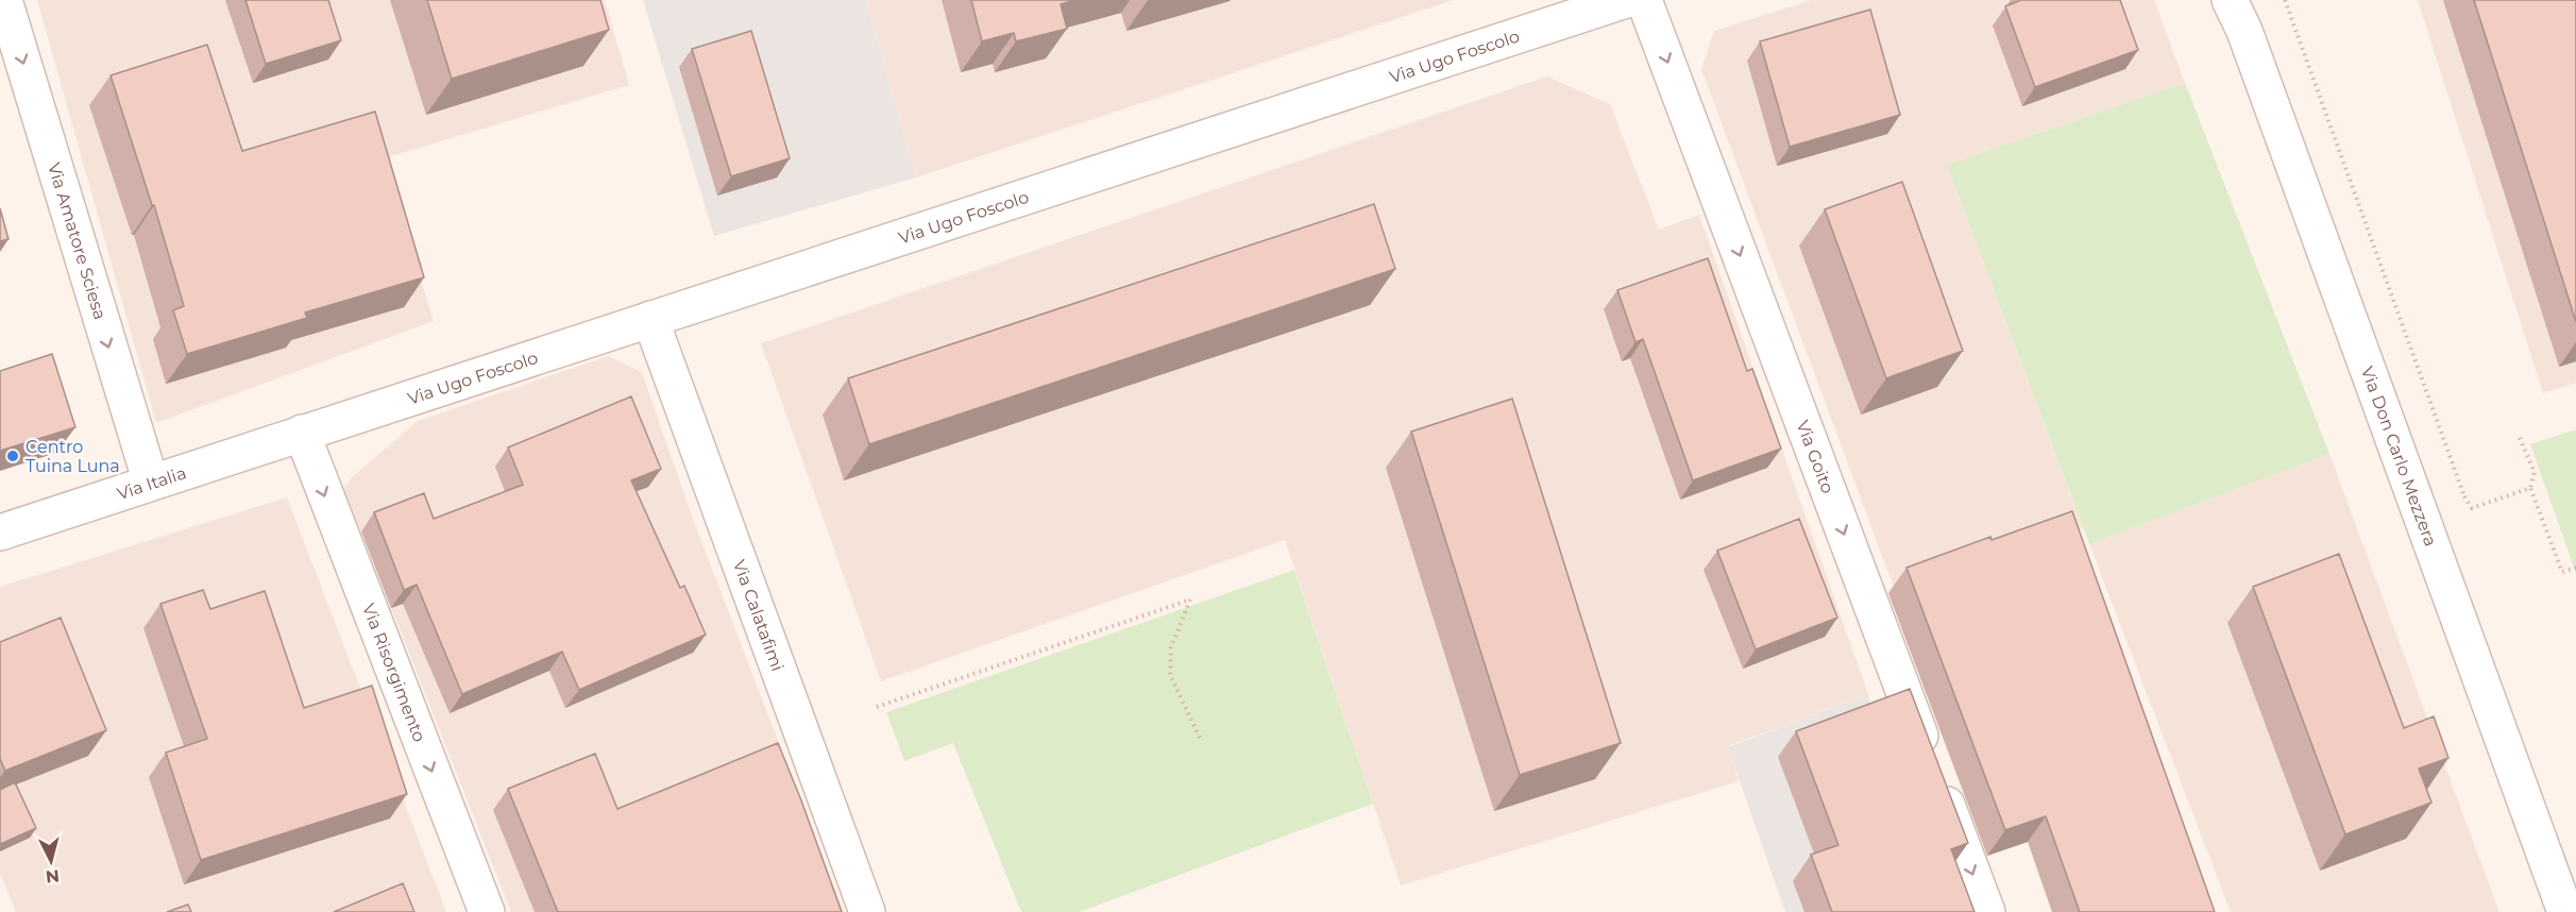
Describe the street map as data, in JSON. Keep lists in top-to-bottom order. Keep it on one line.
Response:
{"streets":{"street":["Via Ugo Foscolo","Via Amatore Sciesa","Via Goito","Via Don Carlo Mezzera","Via Italia","Via Calatafimi","Via Risorgimento"]},"crossings":[["Via Ugo Foscolo","Via Italia"],["Via Ugo Foscolo","Via Calatafimi"],["Via Ugo Foscolo","Via Risorgimento"],["Via Amatore Sciesa","Via Italia"],["Via Italia","Via Risorgimento"]],"one_way":["Via Amatore Sciesa","Via Goito","Via Risorgimento"],"places":["Centro Tuina Luna"],"north":"bottom"}
